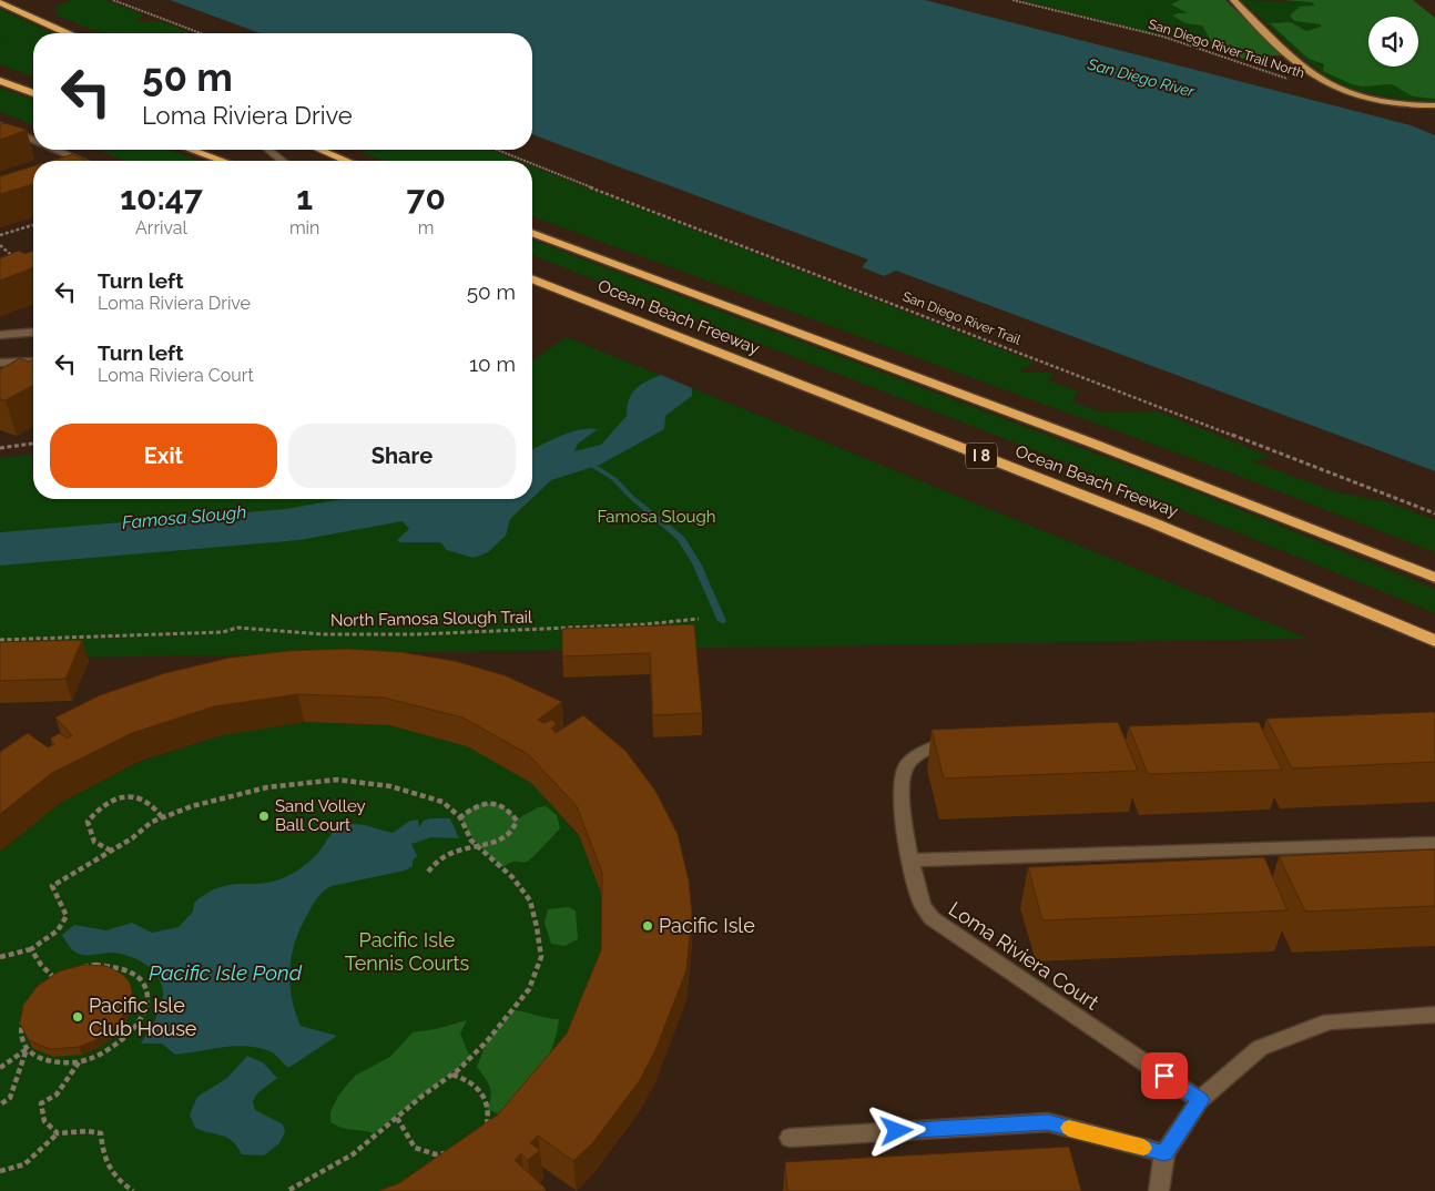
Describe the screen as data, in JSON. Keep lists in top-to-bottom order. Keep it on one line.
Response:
{"streets":{"highway":["Ocean Beach Freeway","I 8"],"street":["Loma Riviera Court"],"path":["San Diego River Trail North","San Diego River Trail","North Famosa Slough Trail"]},"water":["San Diego River","Famosa Slough","Pacific Isle Pond"],"parks":["Famosa Slough","Pacific Isle Tennis Courts"],"places":["Sand Volley Ball Court","Pacific Isle","Pacific Isle Club House"],"page":{"turn":["50 m","Loma Riviera Drive"],"eta":["10:47","Arrival","1","min","70","m"],"list":[{"name":"Turn left","note":"Loma Riviera Drive","value":"50 m"},{"name":"Turn left","note":"Loma Riviera Court","value":"10 m"}],"buttons":["Exit","Share"]}}
